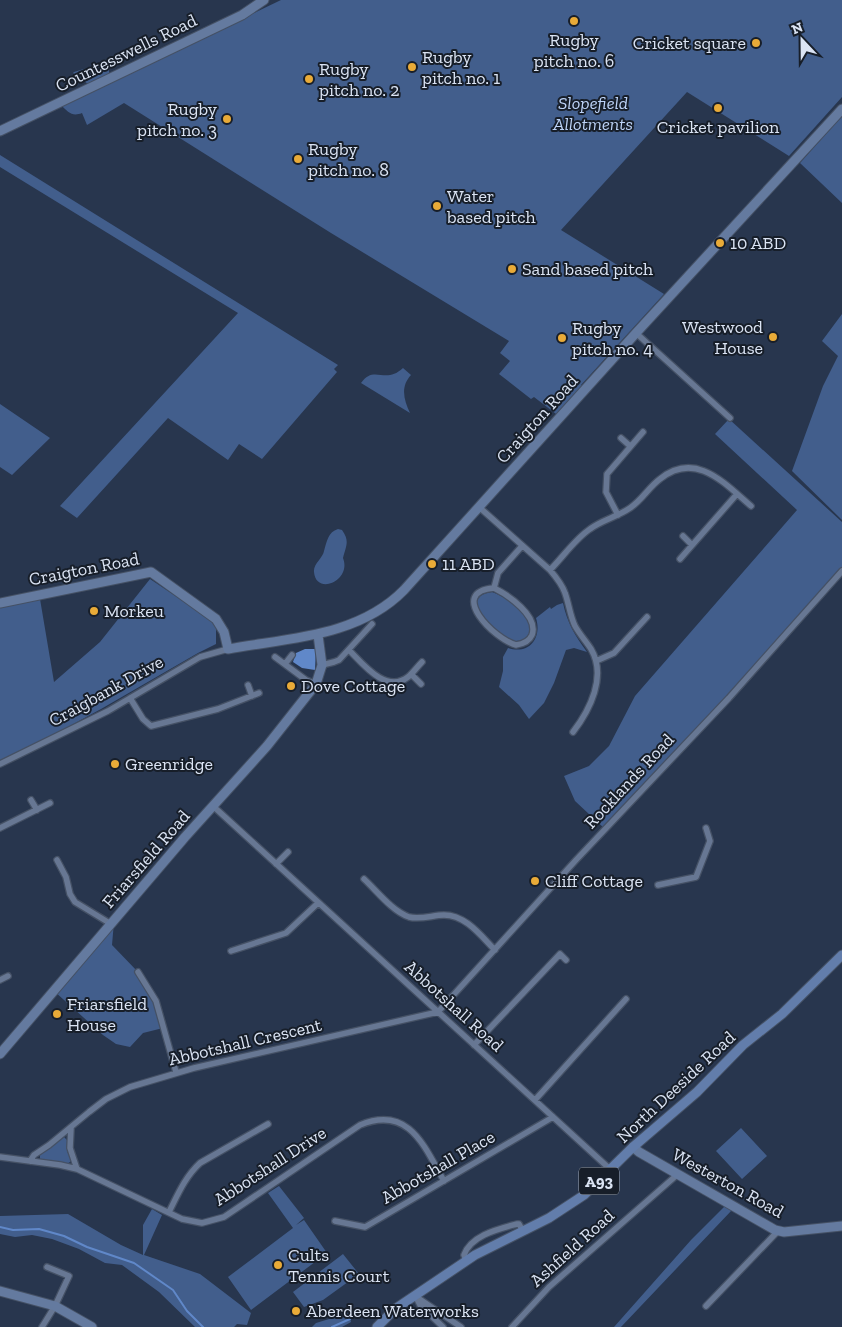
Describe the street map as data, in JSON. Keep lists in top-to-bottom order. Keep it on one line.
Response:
{"streets":{"main road":["North Deeside Road","A93"],"street":["Countesswells Road","Craigton Road","Craigbank Drive","Rocklands Road","Friarsfield Road","Abbotshall Road","Abbotshall Crescent","Abbotshall Drive","Abbotshall Place","Westerton Road","Ashfield Road"]},"crossings":[["Craigton Road","Craigbank Drive"],["Rocklands Road","Abbotshall Road"],["Rocklands Road","Abbotshall Crescent"],["Friarsfield Road","Abbotshall Road"],["Abbotshall Road","Abbotshall Crescent"],["Abbotshall Road","North Deeside Road"],["Abbotshall Road","Abbotshall Place"],["Abbotshall Crescent","Abbotshall Drive"],["North Deeside Road","Westerton Road"],["Abbotshall Drive","Abbotshall Place"],["Westerton Road","Ashfield Road"]],"parks":["Slopefield Allotments"],"places":["Rugby pitch no. 6","Cricket square","Rugby pitch no. 1","Rugby pitch no. 2","Cricket pavilion","Rugby pitch no. 3","Rugby pitch no. 8","Water based pitch","10 ABD","Sand based pitch","Westwood House","Rugby pitch no. 4","11 ABD","Morkeu","Dove Cottage","Greenridge","Cliff Cottage","Friarsfield House","Cults Tennis Court","Aberdeen Waterworks"],"north":"top"}
